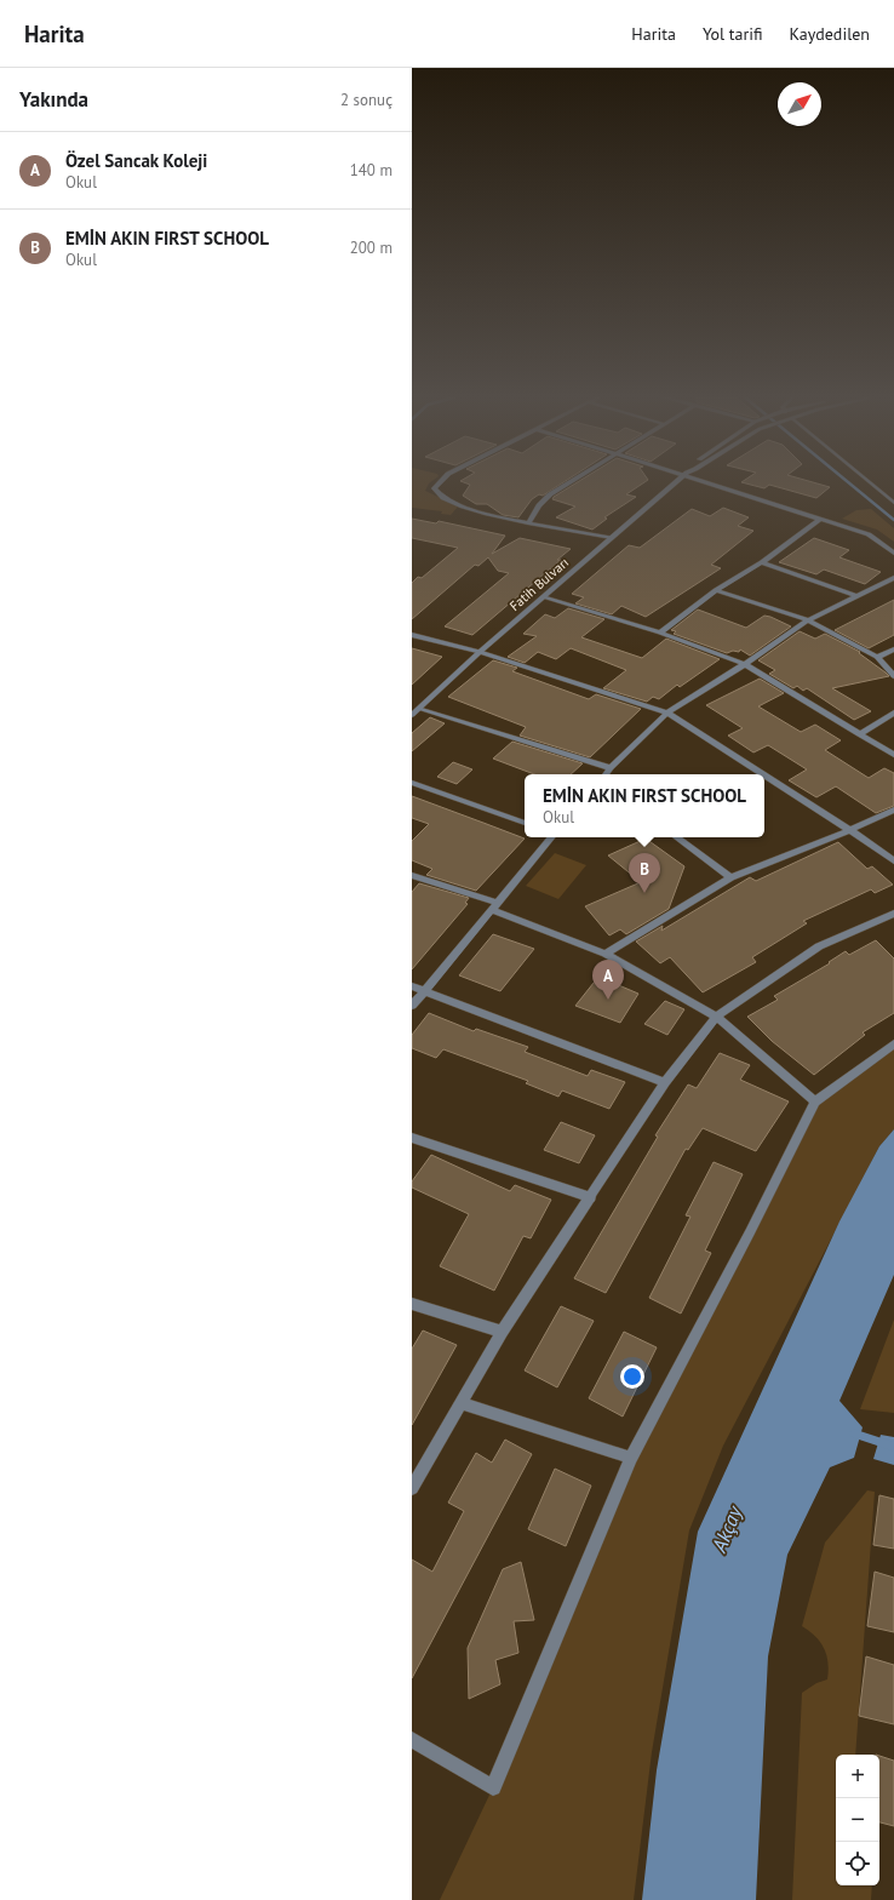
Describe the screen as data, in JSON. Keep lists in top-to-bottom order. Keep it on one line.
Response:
{"streets":{"street":["Fatih Bulvarı"]},"water":["Akçay"],"north":"top right","page":{"header":"Harita","nav":["Harita","Yol tarifi","Kaydedilen"],"heading":["Yakında","2 sonuç"],"list":[{"mark":"A","name":"Özel Sancak Koleji","note":"Okul","value":"140 m"},{"mark":"B","name":"EMİN AKIN FIRST SCHOOL","note":"Okul","value":"200 m"}],"popup":["EMİN AKIN FIRST SCHOOL","Okul"],"pins":["B","A"],"map_buttons":["+","−"]}}
